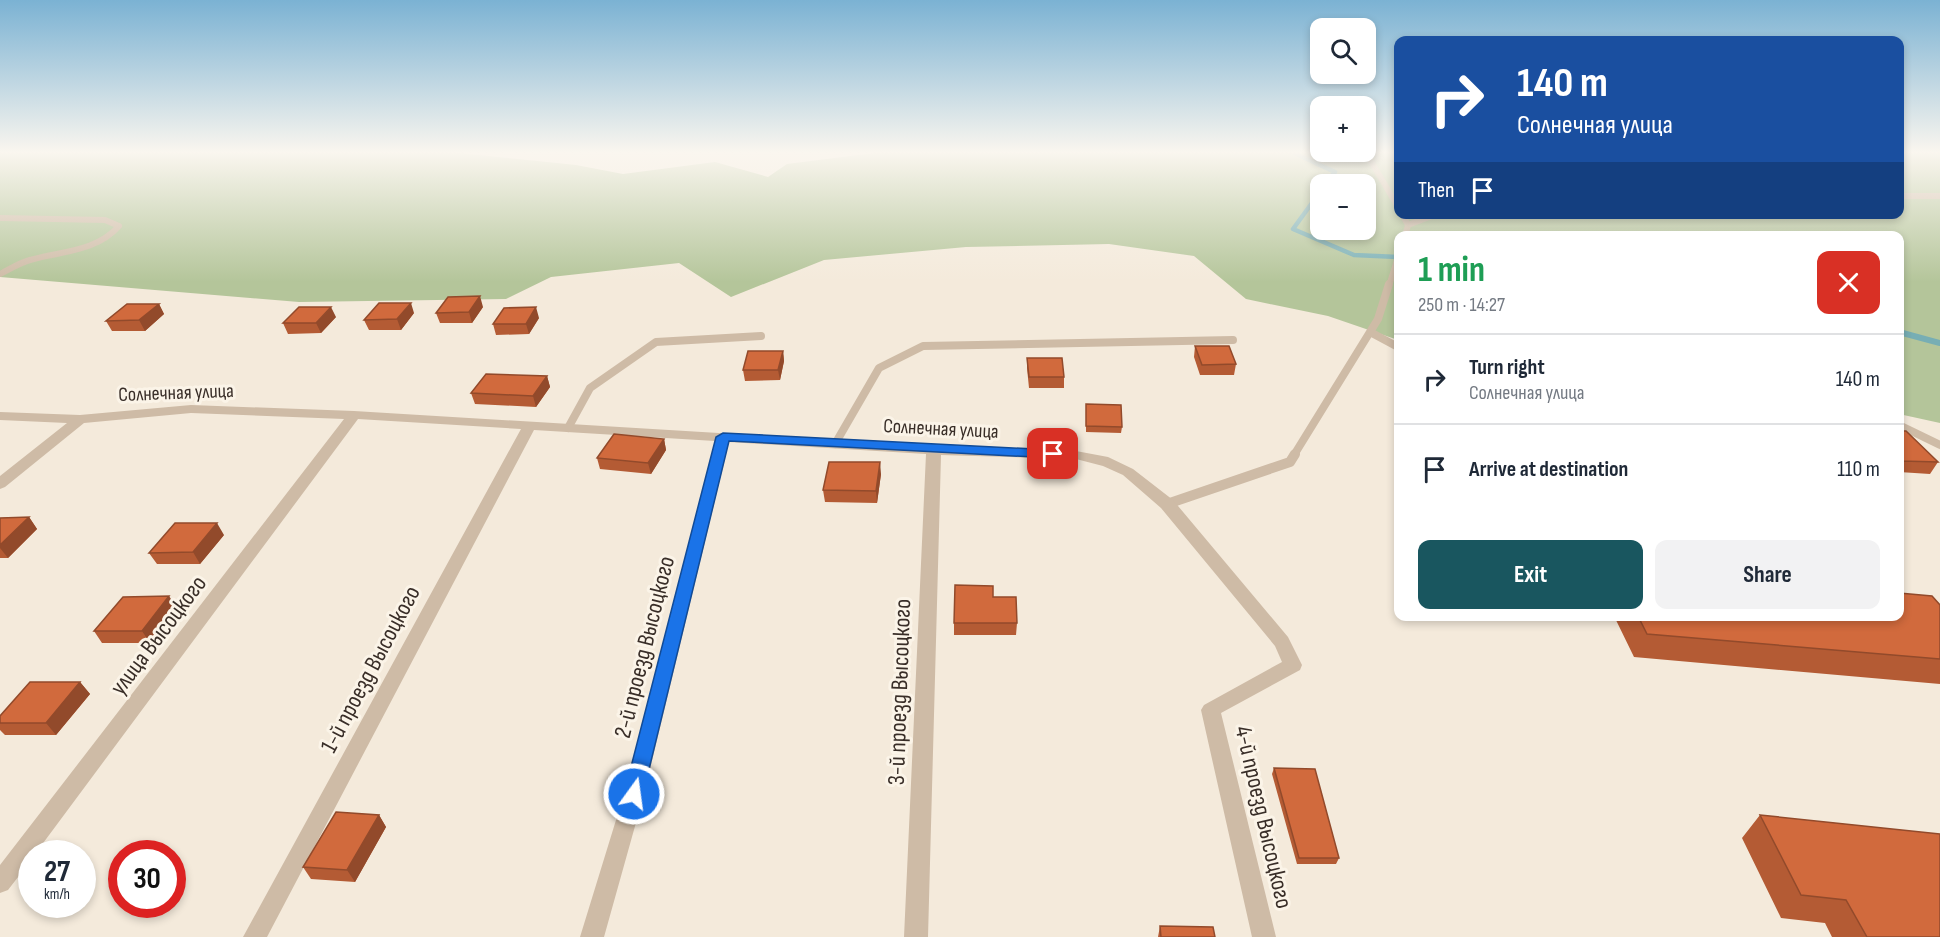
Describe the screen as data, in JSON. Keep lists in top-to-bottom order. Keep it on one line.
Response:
{"streets":{"street":["Солнечная улица","улица Высоцкого","2-й проезд Высоцкого","1-й проезд Высоцкого","3-й проезд Высоцкого","4-й проезд Высоцкого"]},"crossings":[["Солнечная улица","улица Высоцкого"],["Солнечная улица","2-й проезд Высоцкого"],["Солнечная улица","1-й проезд Высоцкого"],["Солнечная улица","3-й проезд Высоцкого"],["Солнечная улица","4-й проезд Высоцкого"]],"page":{"map_buttons":["+","−"],"turn":["140 m","Солнечная улица"],"then":"Then","heading":["1 min","250 m · 14:27"],"list":[{"name":"Turn right","note":"Солнечная улица","value":"140 m"},{"name":"Arrive at destination","value":"110 m"}],"buttons":["Exit","Share"],"speed":"27 km/h","limit":"30"}}
